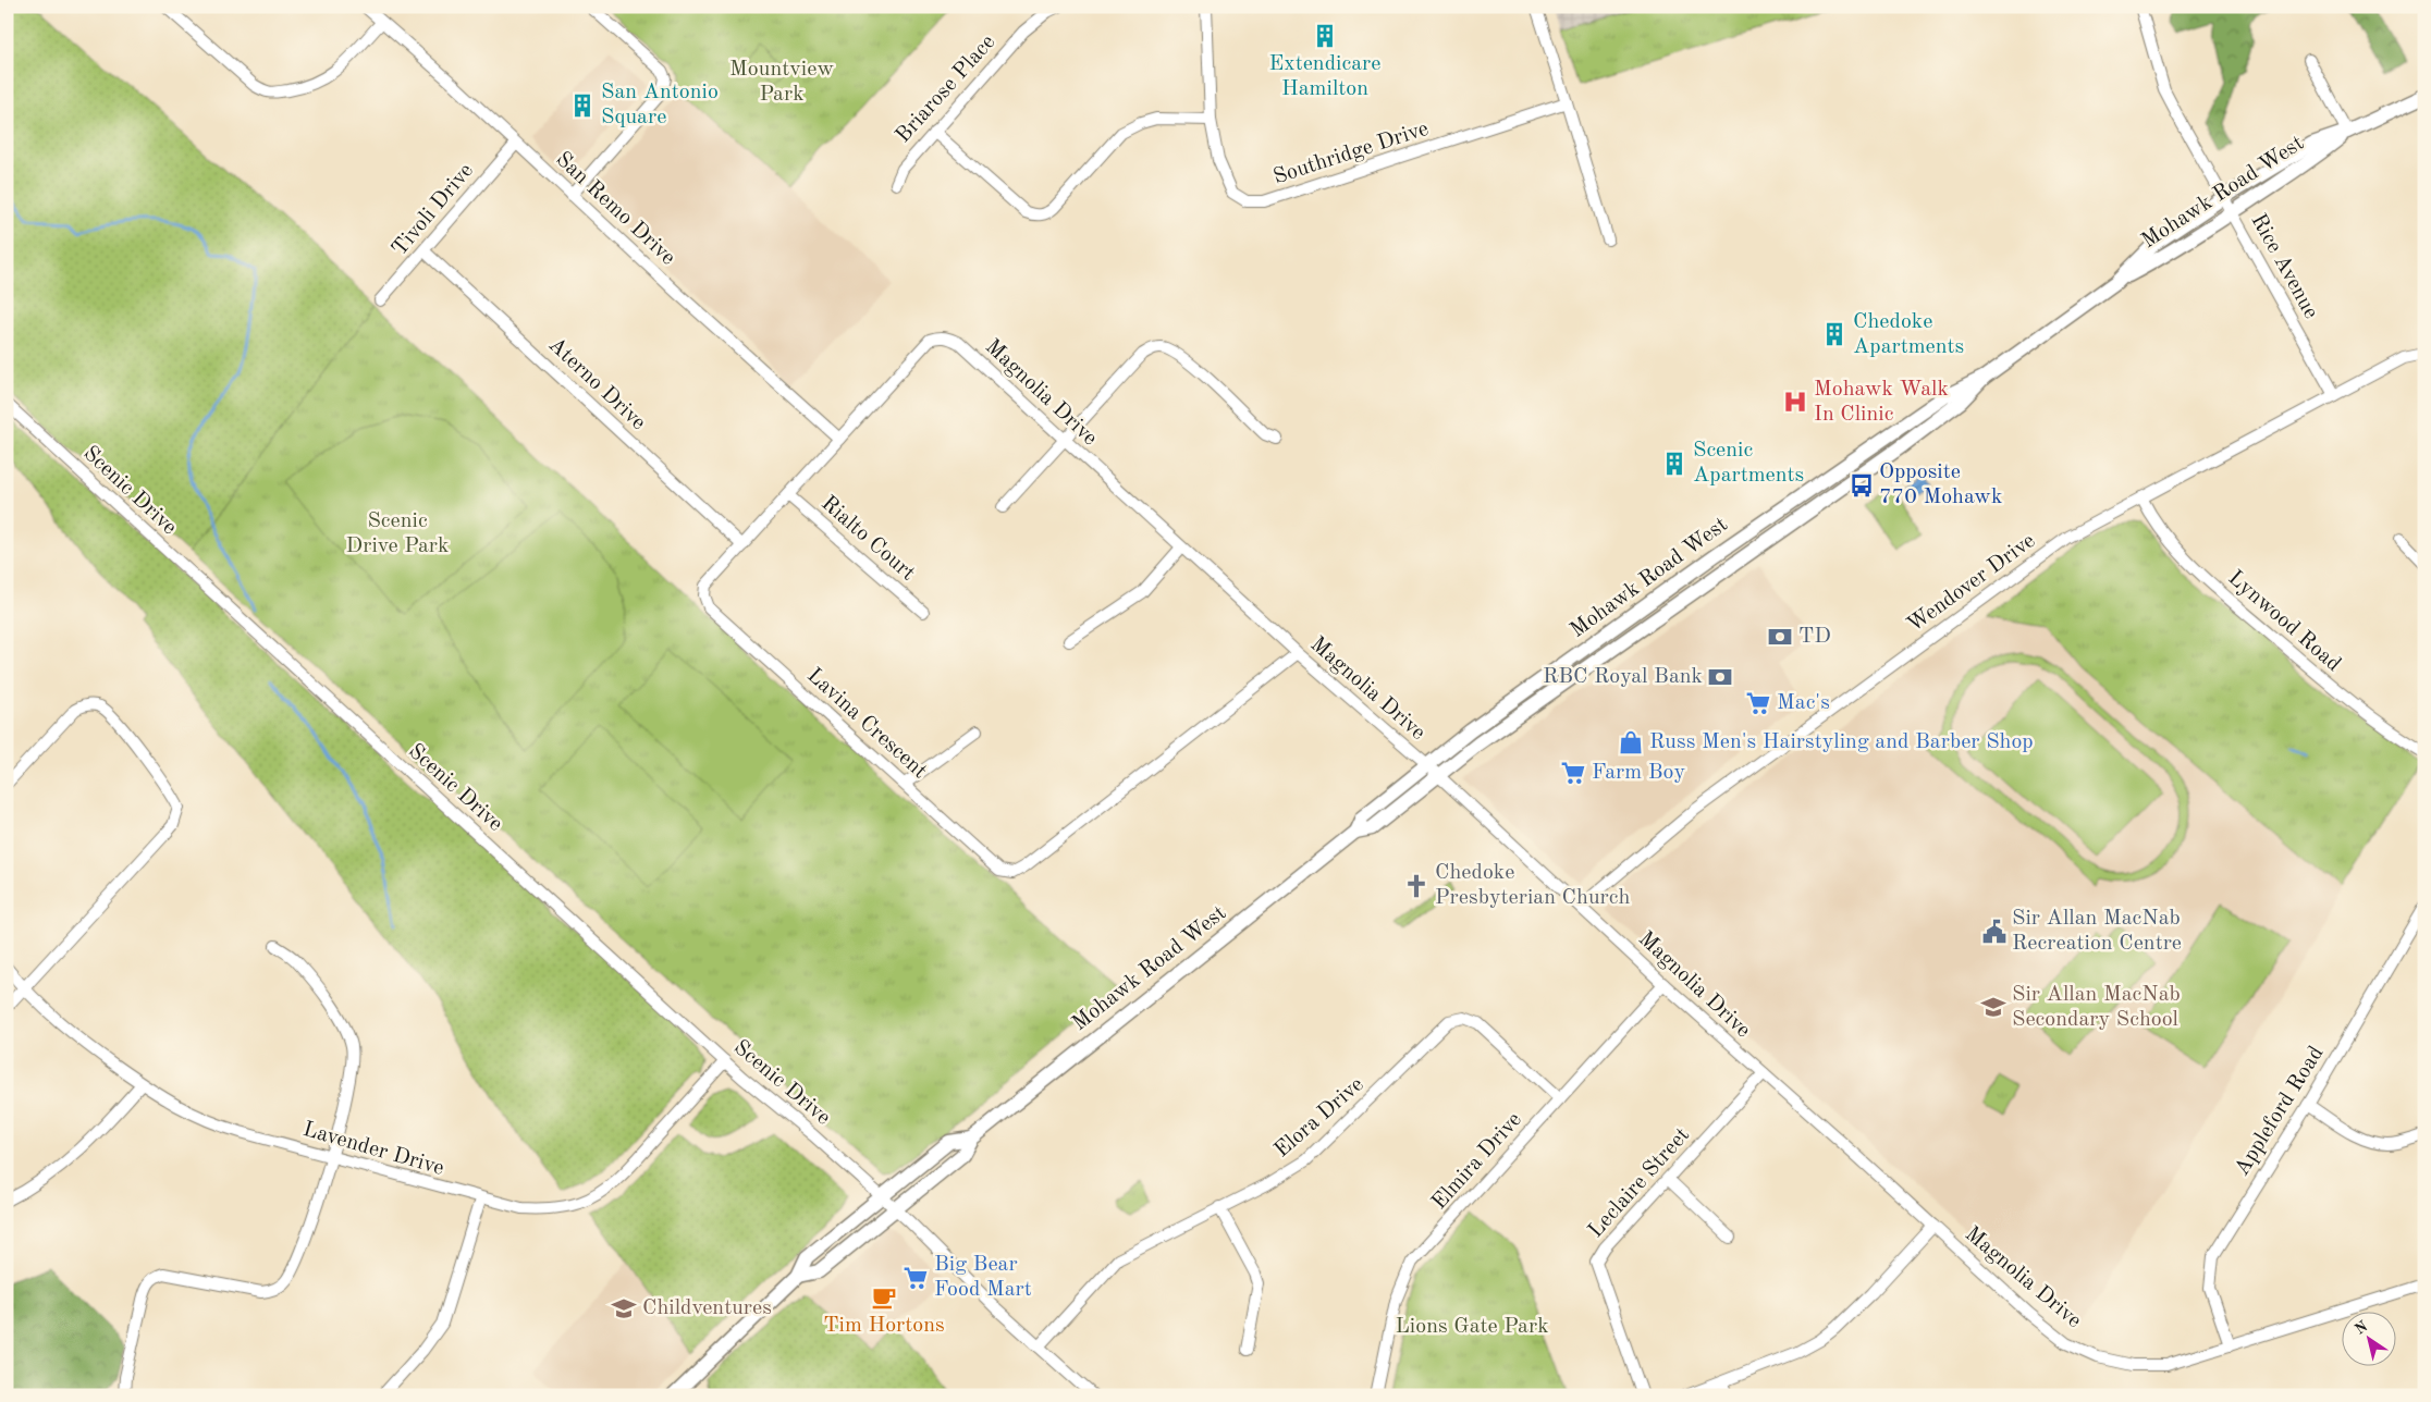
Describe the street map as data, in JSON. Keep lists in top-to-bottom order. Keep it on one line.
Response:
{"streets":{"main road":["Mohawk Road West"],"street":["Briarose Place","Southridge Drive","San Remo Drive","Tivoli Drive","Rice Avenue","Aterno Drive","Magnolia Drive","Scenic Drive","Rialto Court","Wendover Drive","Lynwood Road","Lavina Crescent","Appleford Road","Elora Drive","Lavender Drive","Elmira Drive","Leclaire Street"]},"crossings":[["Mohawk Road West","Rice Avenue"],["Mohawk Road West","Magnolia Drive"],["Mohawk Road West","Scenic Drive"],["San Remo Drive","Tivoli Drive"],["San Remo Drive","Lavina Crescent"],["Tivoli Drive","Aterno Drive"],["Rice Avenue","Wendover Drive"],["Aterno Drive","Lavina Crescent"],["Magnolia Drive","Wendover Drive"],["Magnolia Drive","Lavina Crescent"],["Magnolia Drive","Appleford Road"],["Magnolia Drive","Elmira Drive"],["Magnolia Drive","Leclaire Street"],["Scenic Drive","Elora Drive"],["Scenic Drive","Lavender Drive"],["Rialto Court","Lavina Crescent"],["Wendover Drive","Lynwood Road"],["Elora Drive","Elmira Drive"]],"parks":["Mountview Park","Scenic Drive Park","Lions Gate Park"],"places":{"building":["Extendicare Hamilton","San Antonio Square","Chedoke Apartments","Scenic Apartments"],"hospital":["Mohawk Walk In Clinic"],"bus stop":["Opposite 770 Mohawk"],"bank":["TD","RBC Royal Bank"],"supermarket":["Mac's","Farm Boy","Big Bear Food Mart"],"shop":["Russ Men's Hairstyling and Barber Shop"],"church":["Chedoke Presbyterian Church"],"public building":["Sir Allan MacNab Recreation Centre"],"school or university":["Sir Allan MacNab Secondary School","Childventures"],"cafe":["Tim Hortons"]},"north":"top left"}
